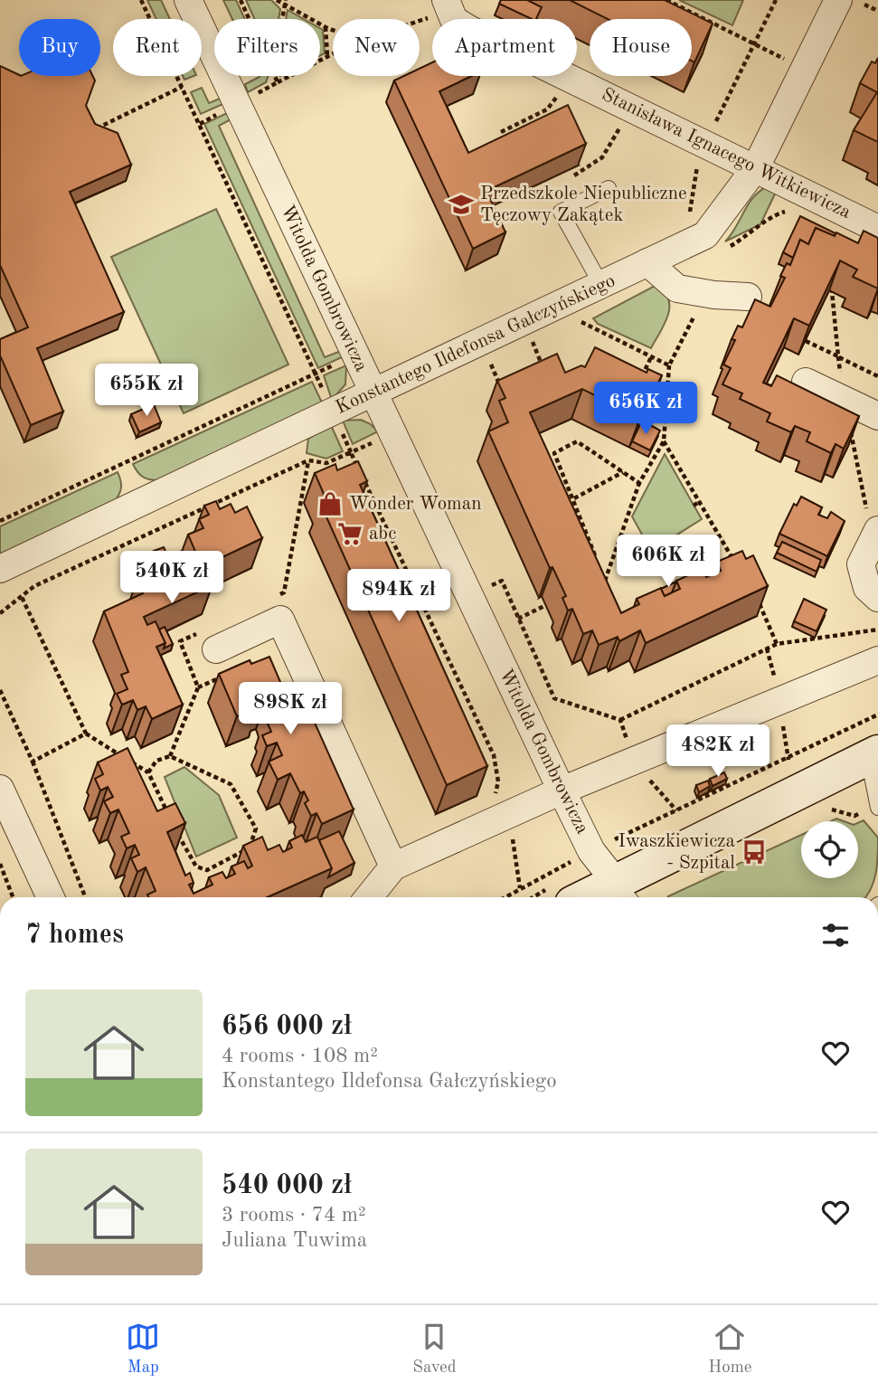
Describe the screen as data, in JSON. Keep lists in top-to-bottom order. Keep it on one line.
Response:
{"streets":{"street":["Stanisława Ignacego Witkiewicza","Witolda Gombrowicza","Konstantego Ildefonsa Gałczyńskiego"]},"crossings":[["Stanisława Ignacego Witkiewicza","Konstantego Ildefonsa Gałczyńskiego"],["Witolda Gombrowicza","Konstantego Ildefonsa Gałczyńskiego"]],"places":{"school or university":["Przedszkole Niepubliczne Tęczowy Zakątek"],"shop":["Wonder Woman"],"supermarket":["abc"],"bus stop":["Iwaszkiewicza - Szpital"]},"page":{"chip":["Buy","Rent","Filters","New","Apartment","House"],"price":["655K zł","656K zł","606K zł","540K zł","894K zł","898K zł","482K zł"],"heading":"7 homes","list":[{"name":"656 000 zł","note":"4 rooms · 108 m² · Konstantego Ildefonsa Gałczyńskiego"},{"name":"540 000 zł","note":"3 rooms · 74 m² · Juliana Tuwima"}],"tabs":["Map","Saved","Home"]}}
